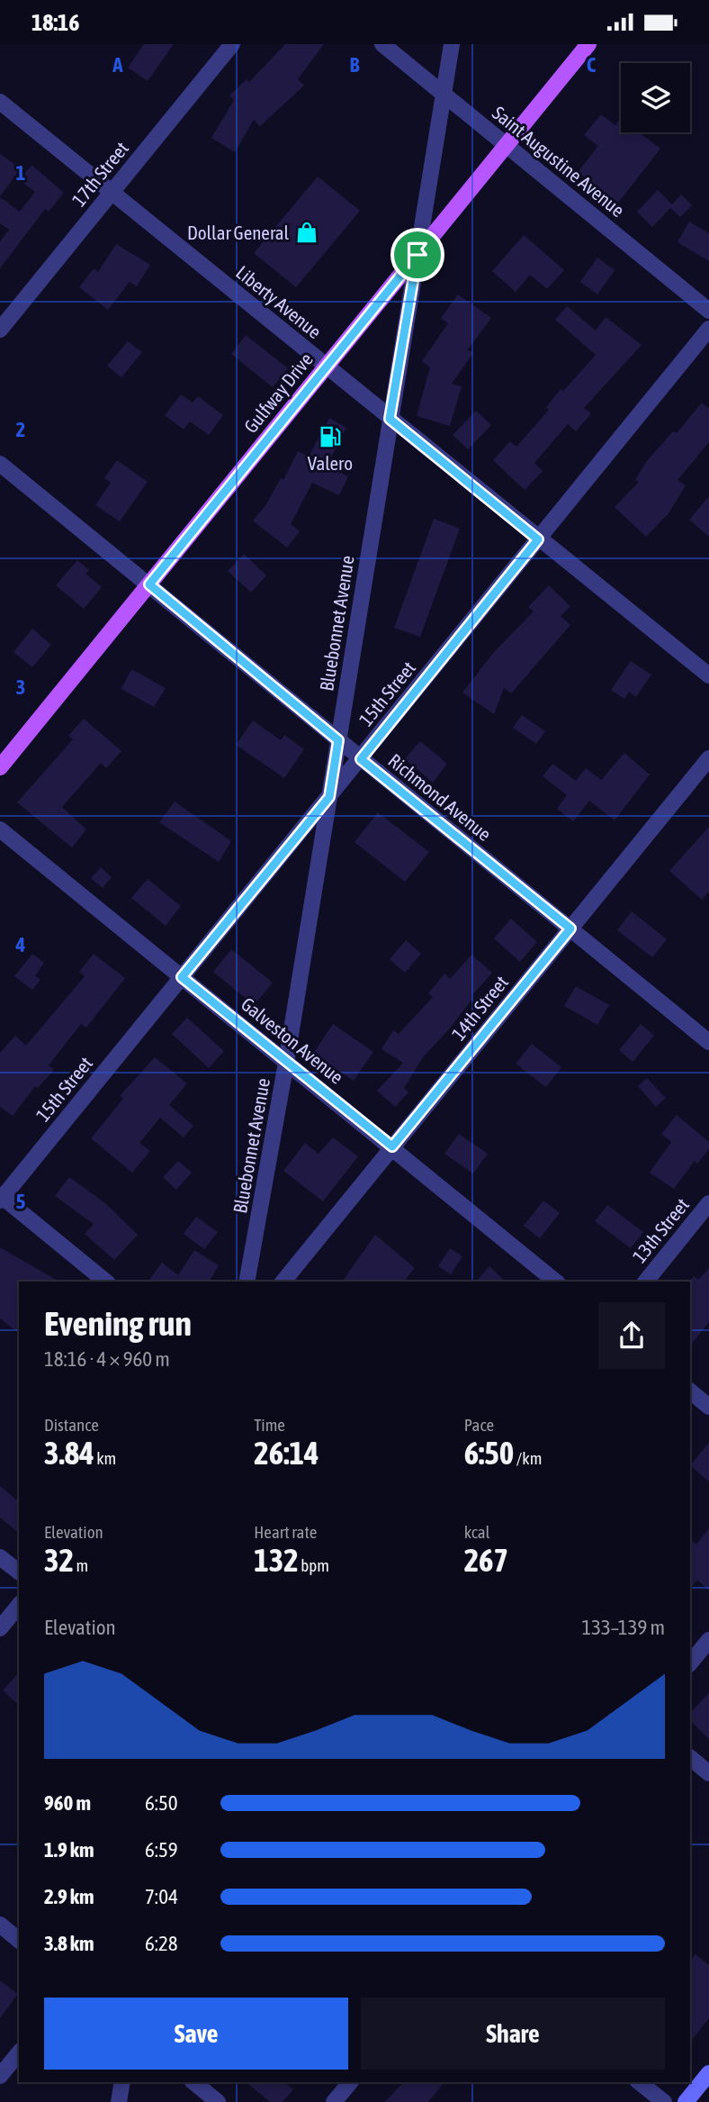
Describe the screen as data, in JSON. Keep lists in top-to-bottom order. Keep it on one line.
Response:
{"streets":{"main road":["Gulfway Drive"],"street":["Saint Augustine Avenue","17th Street","Liberty Avenue","Bluebonnet Avenue","15th Street","Richmond Avenue","14th Street","Galveston Avenue","13th Street"]},"crossings":[["Saint Augustine Avenue","Gulfway Drive"],["Saint Augustine Avenue","Bluebonnet Avenue"],["17th Street","Liberty Avenue"],["Liberty Avenue","Gulfway Drive"],["Liberty Avenue","Bluebonnet Avenue"],["Liberty Avenue","15th Street"],["Gulfway Drive","Bluebonnet Avenue"],["Gulfway Drive","Richmond Avenue"],["Bluebonnet Avenue","15th Street"],["Bluebonnet Avenue","Richmond Avenue"],["Bluebonnet Avenue","Galveston Avenue"],["15th Street","Richmond Avenue"],["15th Street","Galveston Avenue"],["Richmond Avenue","14th Street"],["14th Street","Galveston Avenue"]],"places":{"shop":["Dollar General"],"fuel station":["Valero"]},"page":{"status":"18:16","heading":["Evening run","18:16 · 4 × 960 m"],"stats":[["Distance","3.84 km"],["Time","26:14"],["Pace","6:50 /km"],["Elevation","32 m"],["Heart rate","132 bpm"],["kcal","267"]],"chart":["Elevation","133–139 m"],"list":[{"name":"960 m","note":"6:50"},{"name":"1.9 km","note":"6:59"},{"name":"2.9 km","note":"7:04"},{"name":"3.8 km","note":"6:28"}],"buttons":["Save","Share"]},"grid":{"columns":["A","B","C"],"rows":["1","2","3","4","5"]}}
